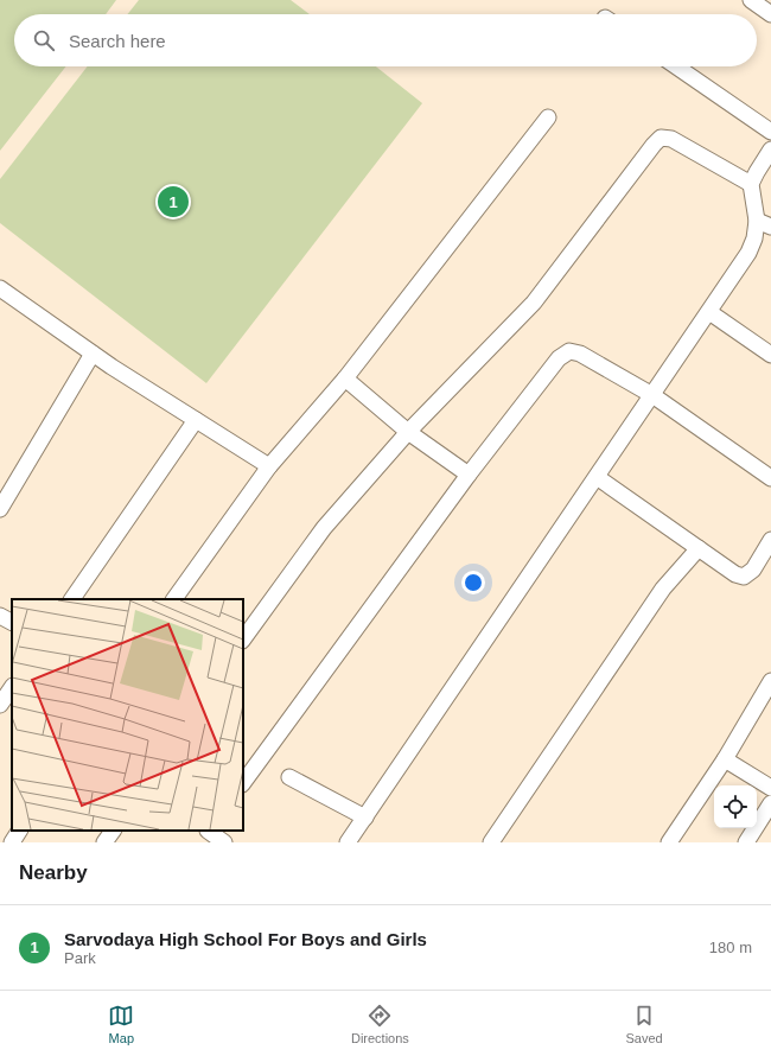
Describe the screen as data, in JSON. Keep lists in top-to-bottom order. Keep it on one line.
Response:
{"page":{"search":"Search here","pins":"1","heading":"Nearby","list":[{"mark":"1","name":"Sarvodaya High School For Boys and Girls","note":"Park","value":"180 m"}],"nav":["Map","Directions","Saved"]}}
